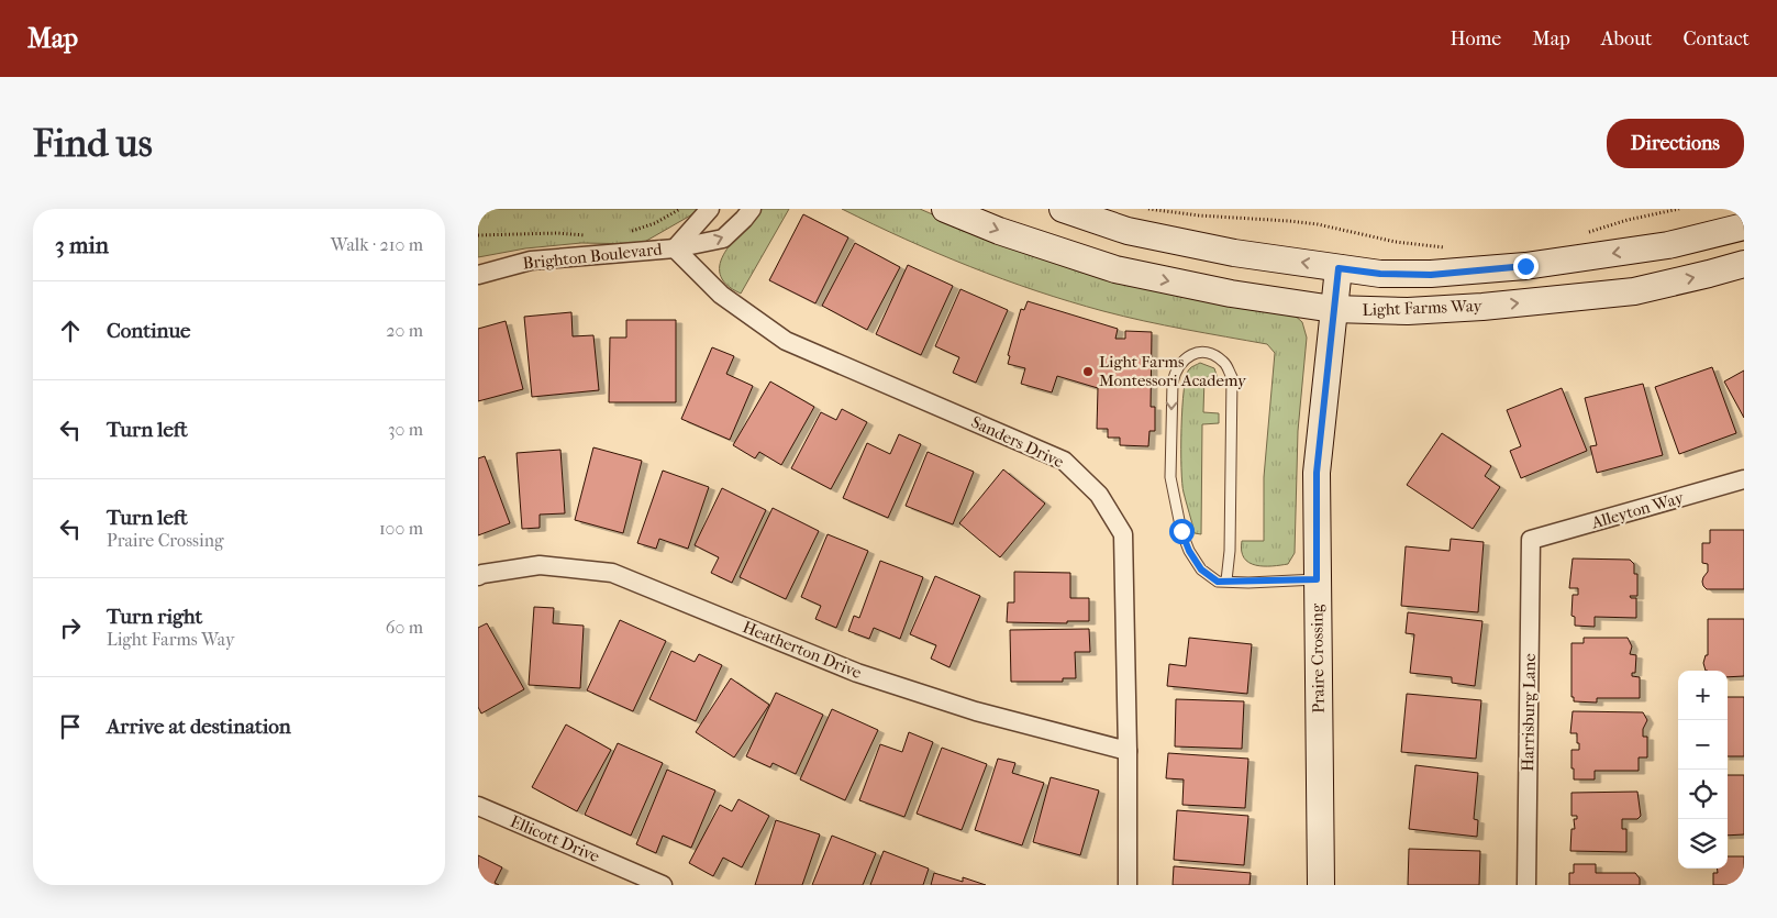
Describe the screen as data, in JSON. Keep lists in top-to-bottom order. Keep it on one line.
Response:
{"streets":{"street":["Brighton Boulevard","Light Farms Way","Sanders Drive","Alleyton Way","Heatherton Drive","Praire Crossing","Harrisburg Lane","Ellicott Drive"]},"crossings":[["Brighton Boulevard","Sanders Drive"],["Light Farms Way","Praire Crossing"],["Sanders Drive","Heatherton Drive"],["Alleyton Way","Harrisburg Lane"]],"places":["Light Farms Montessori Academy"],"page":{"header":"Map","nav":["Home","Map","About","Contact"],"buttons":"Directions","title":"Find us","heading":["3 min","Walk · 210 m"],"list":[["Continue","20 m"],["Turn left","30 m"],["Turn left","Praire Crossing","100 m"],["Turn right","Light Farms Way","60 m"],"Arrive at destination"],"map_buttons":["+","−"]}}
